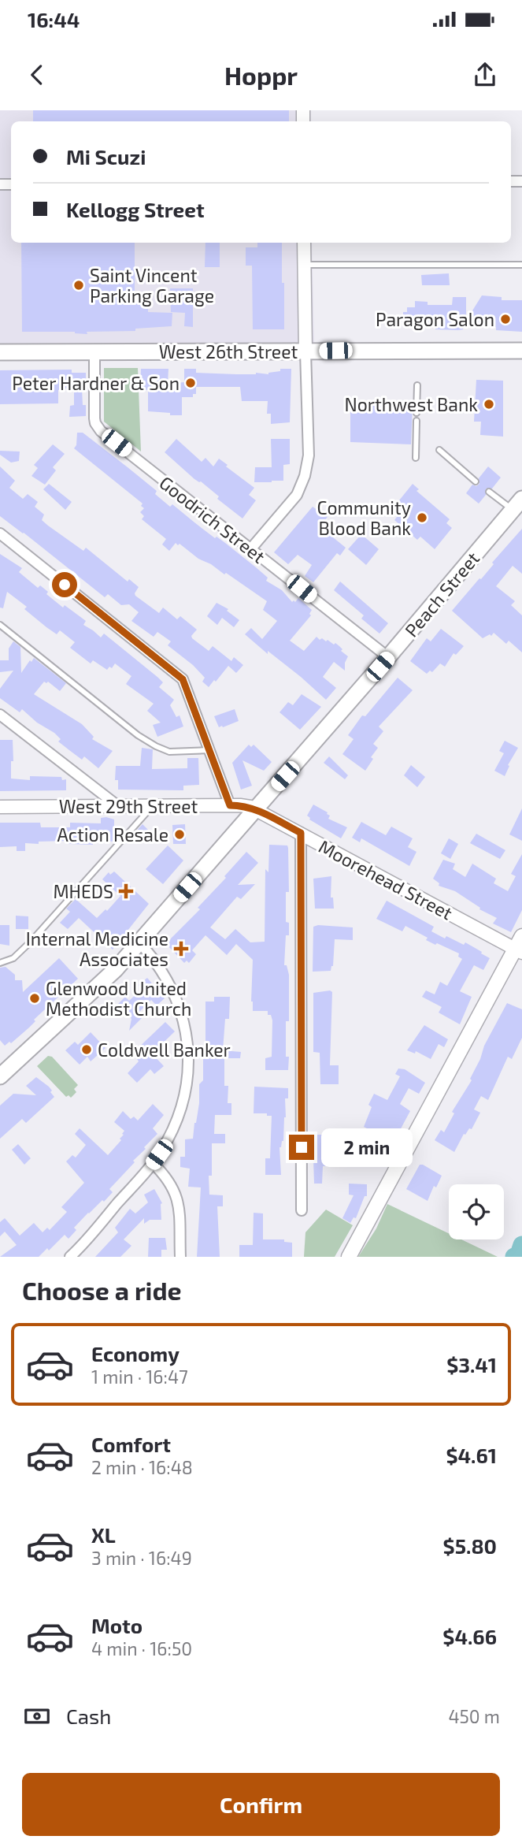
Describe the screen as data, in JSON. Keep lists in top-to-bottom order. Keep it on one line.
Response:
{"streets":{"main road":["West 26th Street","Peach Street"],"street":["Goodrich Street","West 29th Street","Moorehead Street"]},"crossings":[["West 26th Street","Goodrich Street"],["Goodrich Street","Peach Street"],["Peach Street","West 29th Street"],["Peach Street","Moorehead Street"],["West 29th Street","Moorehead Street"]],"places":{"other":["Saint Vincent Parking Garage","Paragon Salon","Peter Hardner & Son","Northwest Bank","Community Blood Bank","Action Resale","Glenwood United Methodist Church","Coldwell Banker"],"health":["MHEDS","Internal Medicine Associates"]},"page":{"status":"16:44","header":"Hoppr","banner":["Mi Scuzi","Kellogg Street"],"bubble":"2 min","heading":"Choose a ride","list":[{"name":"Economy","note":"1 min · 16:47","value":"$3.41"},{"name":"Comfort","note":"2 min · 16:48","value":"$4.61"},{"name":"XL","note":"3 min · 16:49","value":"$5.80"},{"name":"Moto","note":"4 min · 16:50","value":"$4.66"}],"pay":["Cash","450 m"],"buttons":"Confirm"}}
